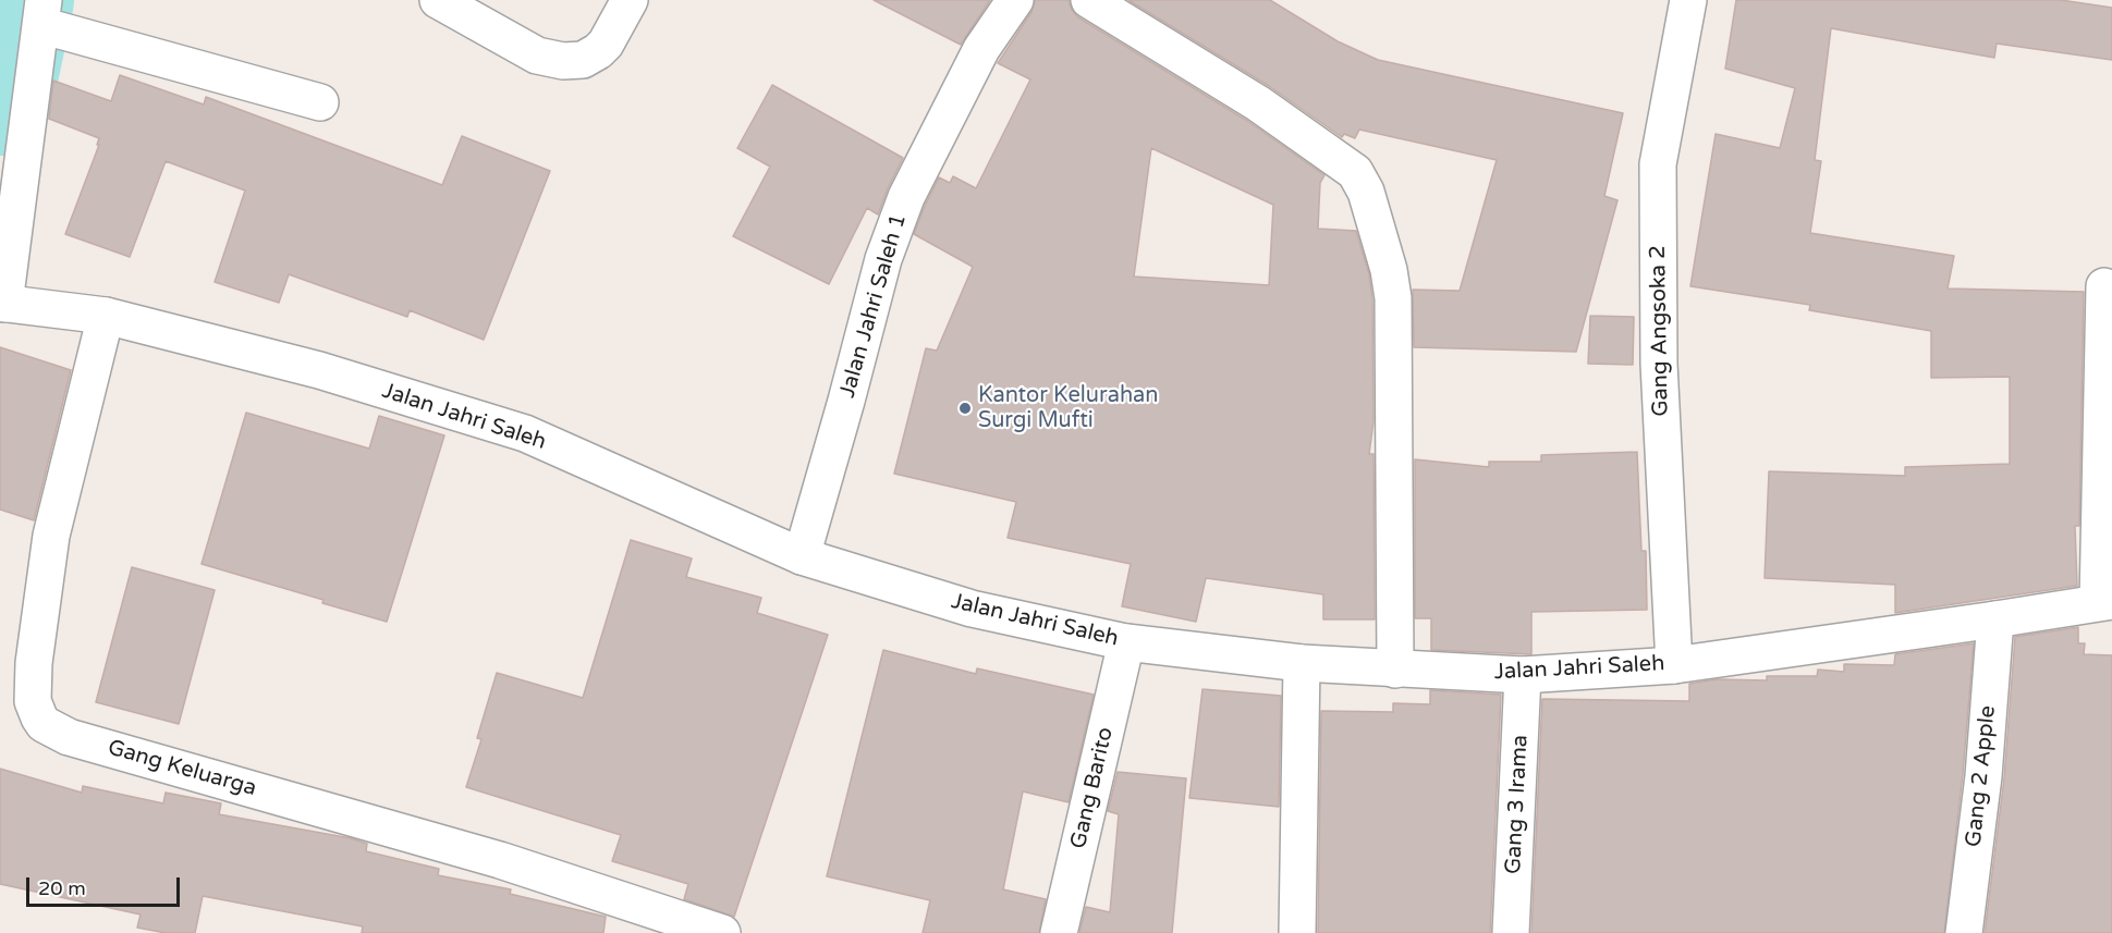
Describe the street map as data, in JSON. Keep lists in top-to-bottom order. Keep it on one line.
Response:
{"streets":{"street":["Jalan Jahri Saleh 1","Gang Angsoka 2","Jalan Jahri Saleh","Gang Keluarga","Gang 2 Apple","Gang Barito","Gang 3 Irama"]},"crossings":[["Jalan Jahri Saleh 1","Jalan Jahri Saleh"],["Gang Angsoka 2","Jalan Jahri Saleh"],["Jalan Jahri Saleh","Gang Keluarga"],["Jalan Jahri Saleh","Gang 2 Apple"],["Jalan Jahri Saleh","Gang Barito"],["Jalan Jahri Saleh","Gang 3 Irama"]],"places":["Kantor Kelurahan Surgi Mufti"],"scale_bar":"20 m"}
